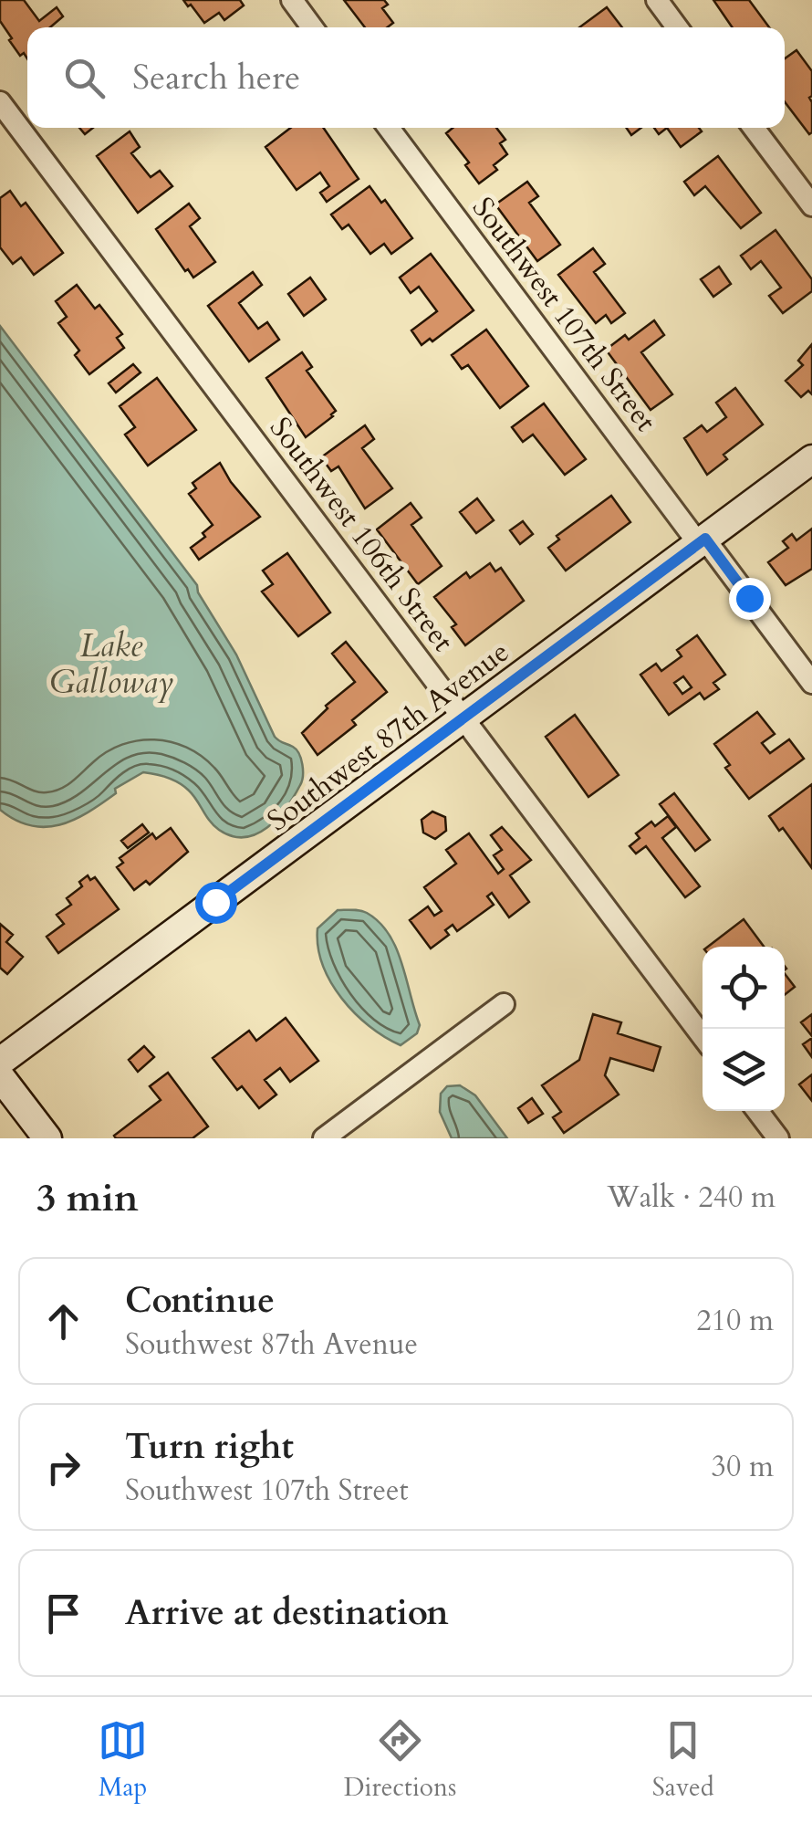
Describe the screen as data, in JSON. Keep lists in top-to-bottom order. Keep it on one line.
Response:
{"streets":{"main road":["Southwest 87th Avenue"],"street":["Southwest 107th Street","Southwest 106th Street"]},"crossings":[["Southwest 107th Street","Southwest 87th Avenue"],["Southwest 106th Street","Southwest 87th Avenue"]],"water":["Lake Galloway"],"page":{"search":"Search here","heading":["3 min","Walk · 240 m"],"list":[["Continue","Southwest 87th Avenue","210 m"],["Turn right","Southwest 107th Street","30 m"],"Arrive at destination"],"nav":["Map","Directions","Saved"]}}
